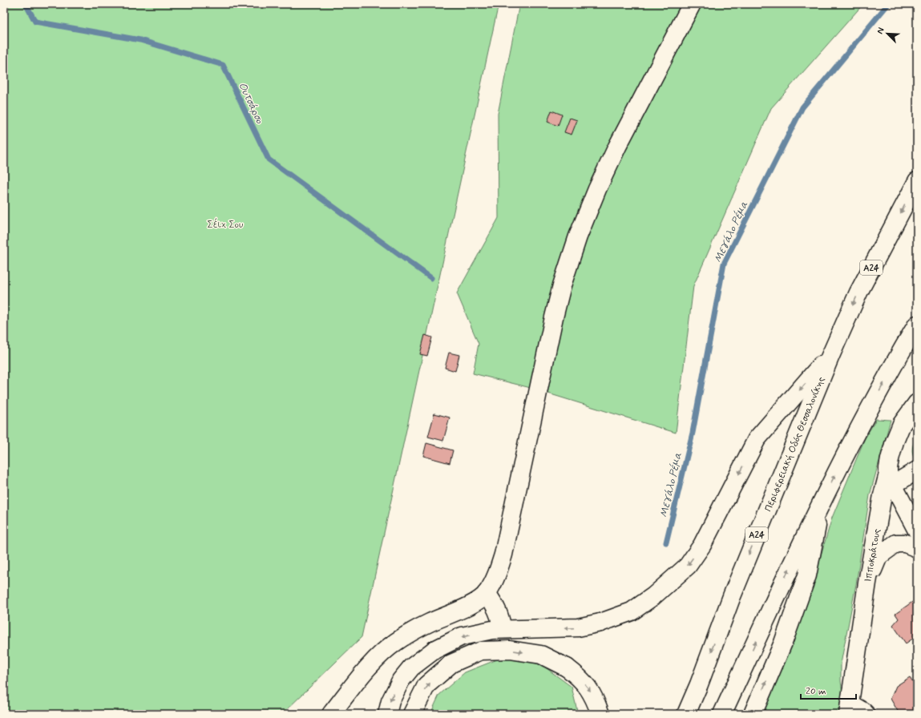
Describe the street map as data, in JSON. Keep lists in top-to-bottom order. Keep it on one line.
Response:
{"streets":{"main road":["Α24","Περιφερειακή Οδός Θεσσαλονίκης","Ιπποκράτους"]},"water":["Ουτσάρσο","Μεγάλο Ρέμα"],"parks":["Σέιχ Σου"],"scale_bar":"20 m","north":"top left"}
